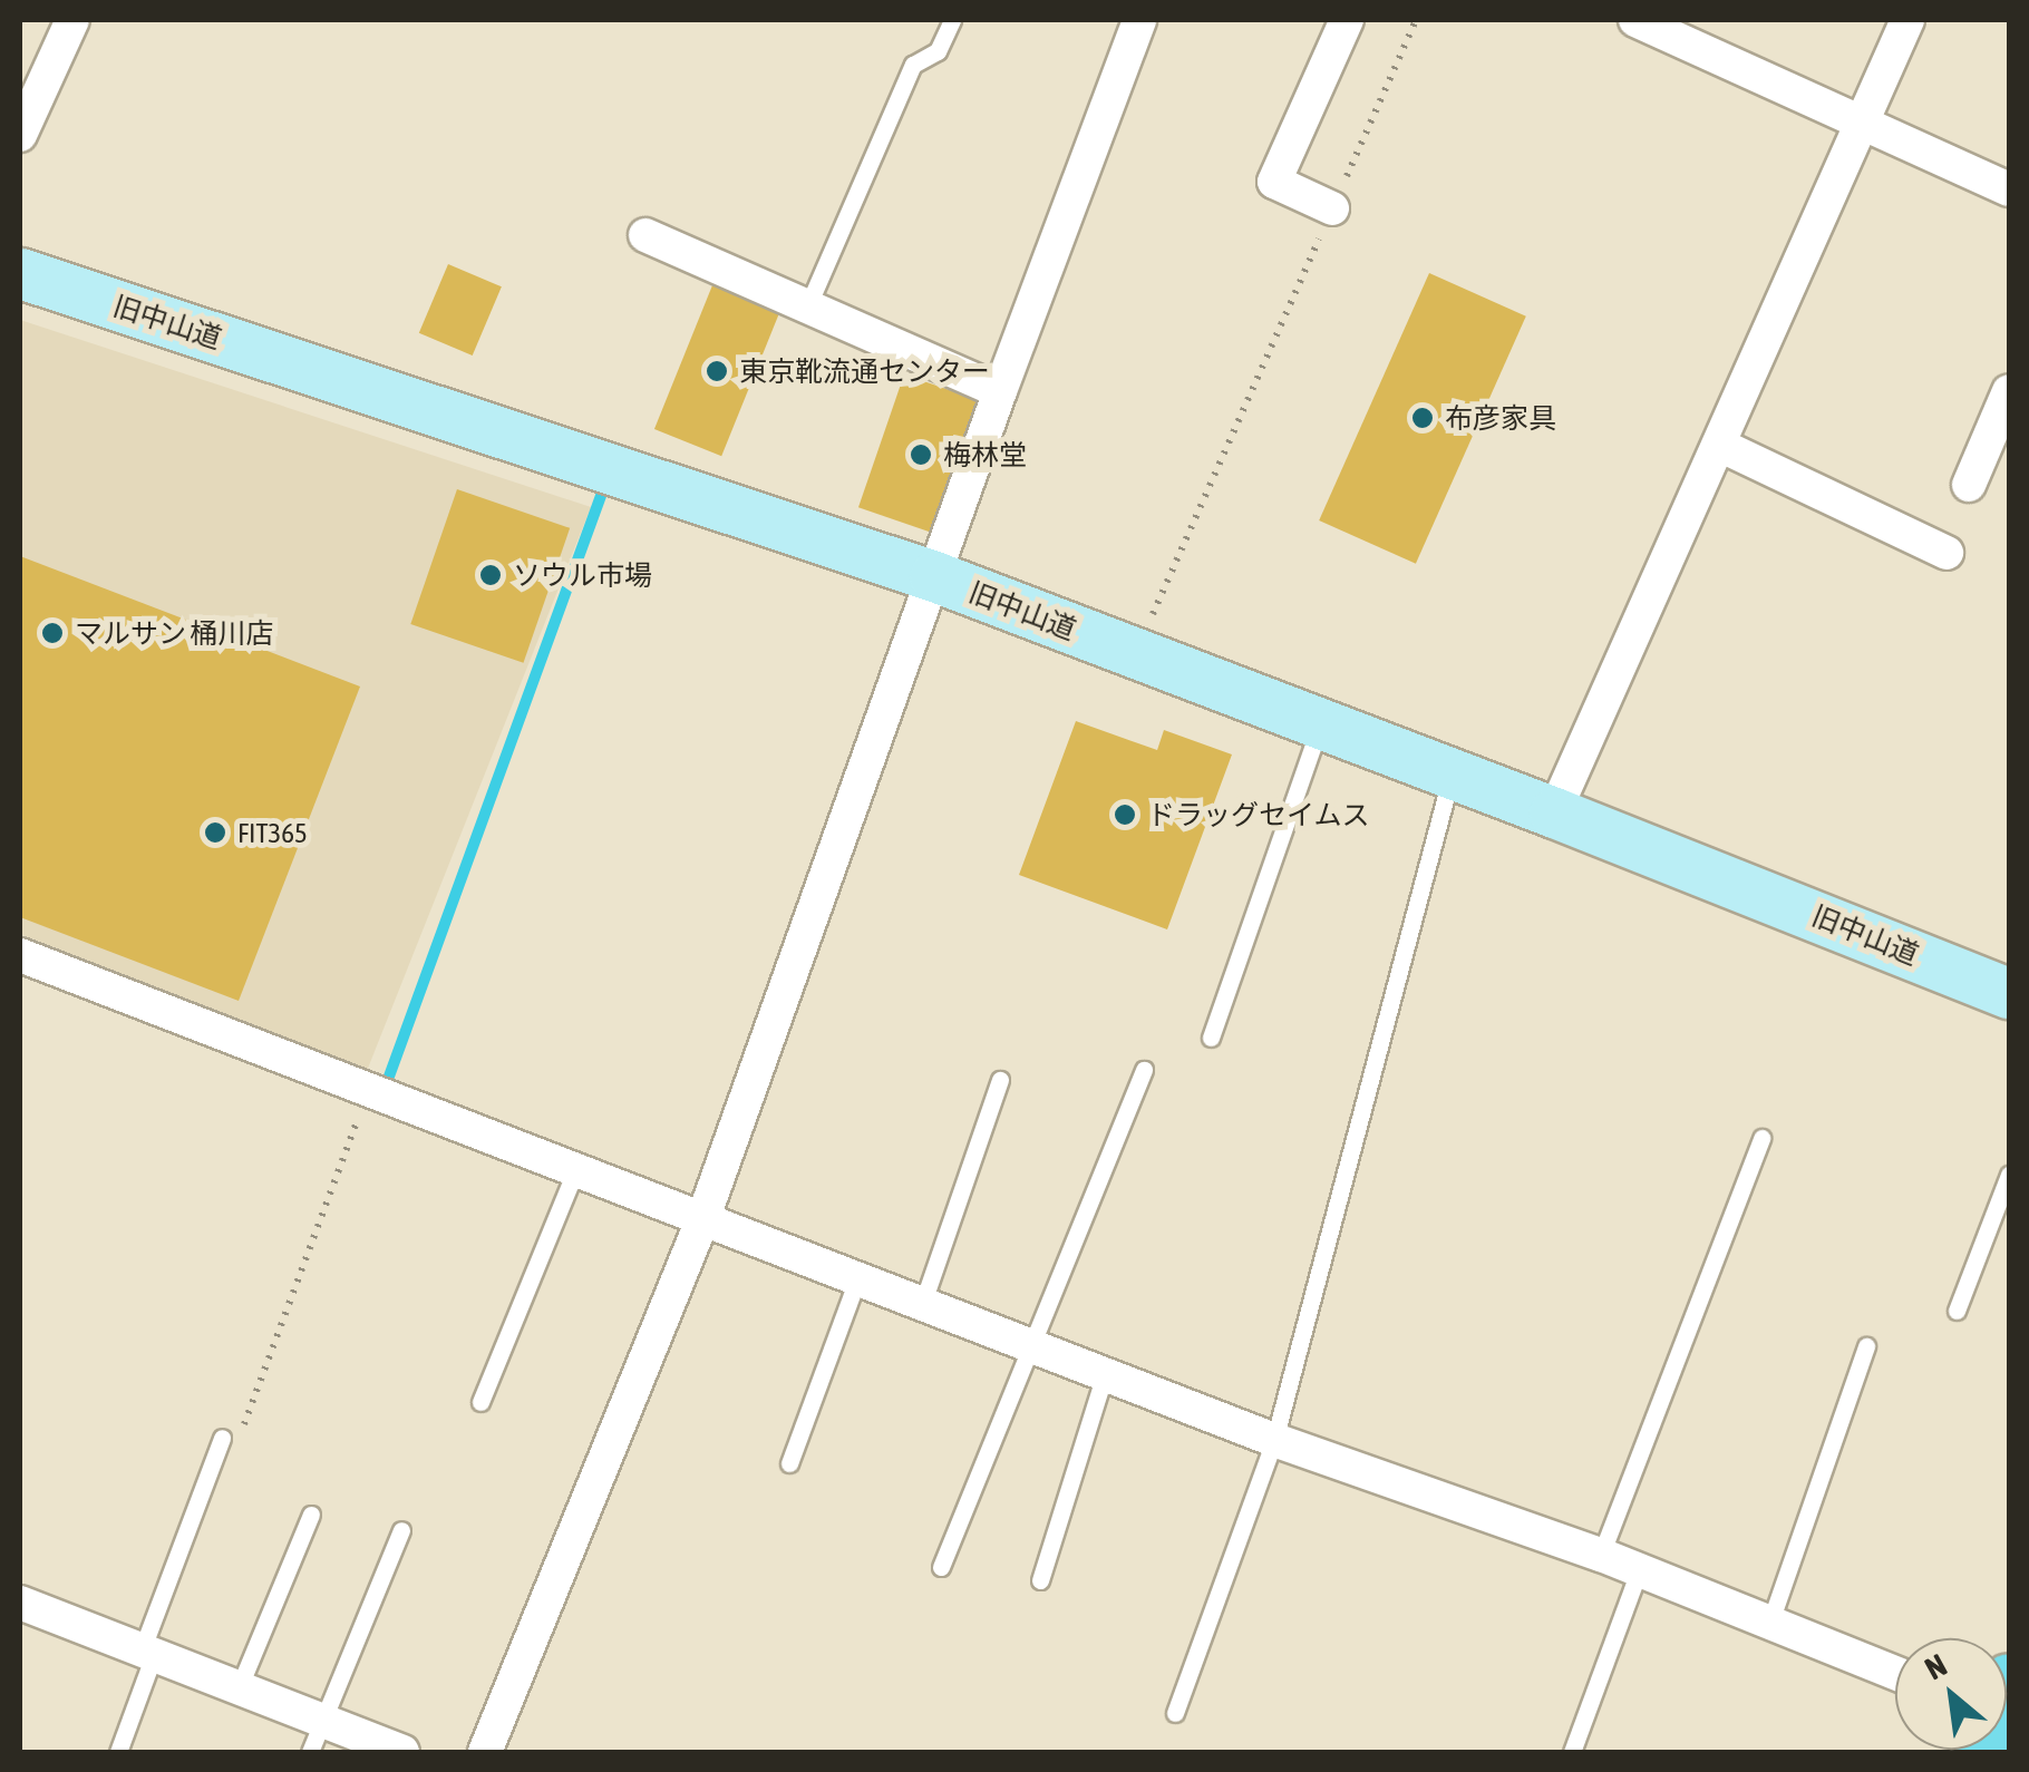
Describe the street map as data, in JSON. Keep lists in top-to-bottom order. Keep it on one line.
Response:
{"streets":{"main road":["旧中山道"]},"places":["東京靴流通センター","布彦家具","梅林堂","ソウル市場","マルサン 桶川店","ドラッグセイムス","FIT365"],"north":"top left"}
